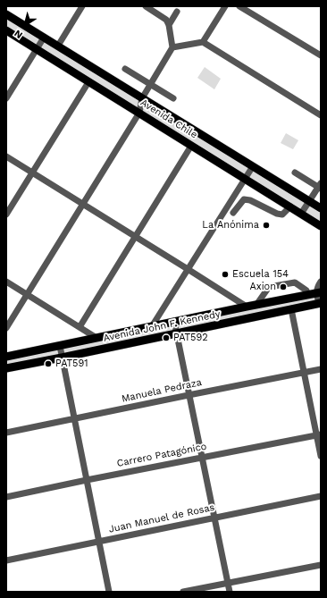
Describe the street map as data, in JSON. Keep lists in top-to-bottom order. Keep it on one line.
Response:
{"streets":{"main road":["Avenida Chile","Avenida John F. Kennedy"],"street":["Manuela Pedraza","Carrero Patagónico","Juan Manuel de Rosas"]},"places":["La Anónima","Escuela 154","Axion","PAT592","PAT591"],"north":"bottom left"}
